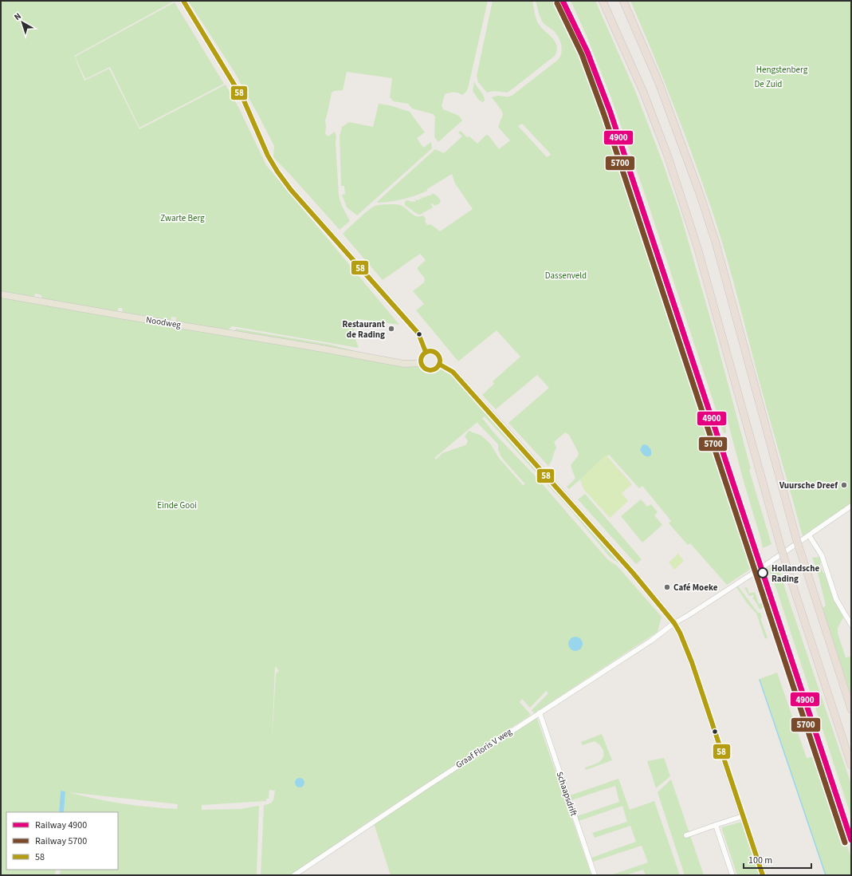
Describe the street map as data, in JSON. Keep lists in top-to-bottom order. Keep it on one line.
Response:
{"streets":{"main road":["Noodweg"],"street":["Graaf Floris V weg","Schaapsdrift"]},"crossings":[["Graaf Floris V weg","Schaapsdrift"]],"parks":["Hengstenberg","De Zuid","Zwarte Berg","Dassenveld","Einde Gooi"],"places":["Restaurant de Rading","Vuursche Dreef","Hollandsche Rading","Café Moeke"],"lines":["rail line 4900","transit line 58","rail line 5700"],"legend":["Railway 4900","Railway 5700","58"],"scale_bar":"100 m","north":"top left"}
